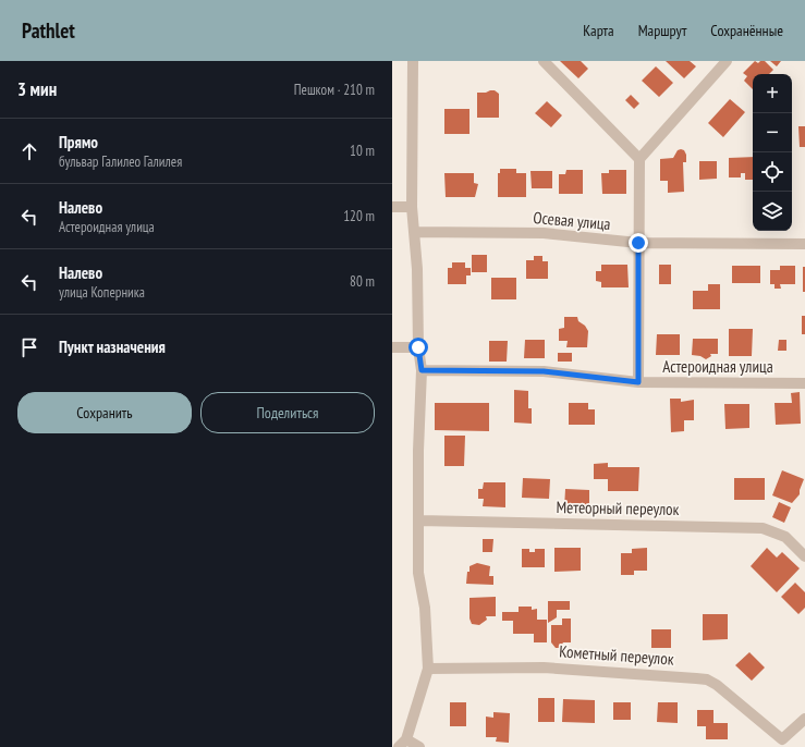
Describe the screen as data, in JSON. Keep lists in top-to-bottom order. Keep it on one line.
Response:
{"streets":{"street":["Осевая улица","Астероидная улица","Метеорный переулок","Кометный переулок"]},"page":{"header":"Pathlet","nav":["Карта","Маршрут","Сохранённые"],"heading":["3 мин","Пешком · 210 m"],"map_buttons":["+","−"],"list":[["Прямо","бульвар Галилео Галилея","10 m"],["Налево","Астероидная улица","120 m"],["Налево","улица Коперника","80 m"],"Пункт назначения"],"buttons":["Сохранить","Поделиться"]}}
